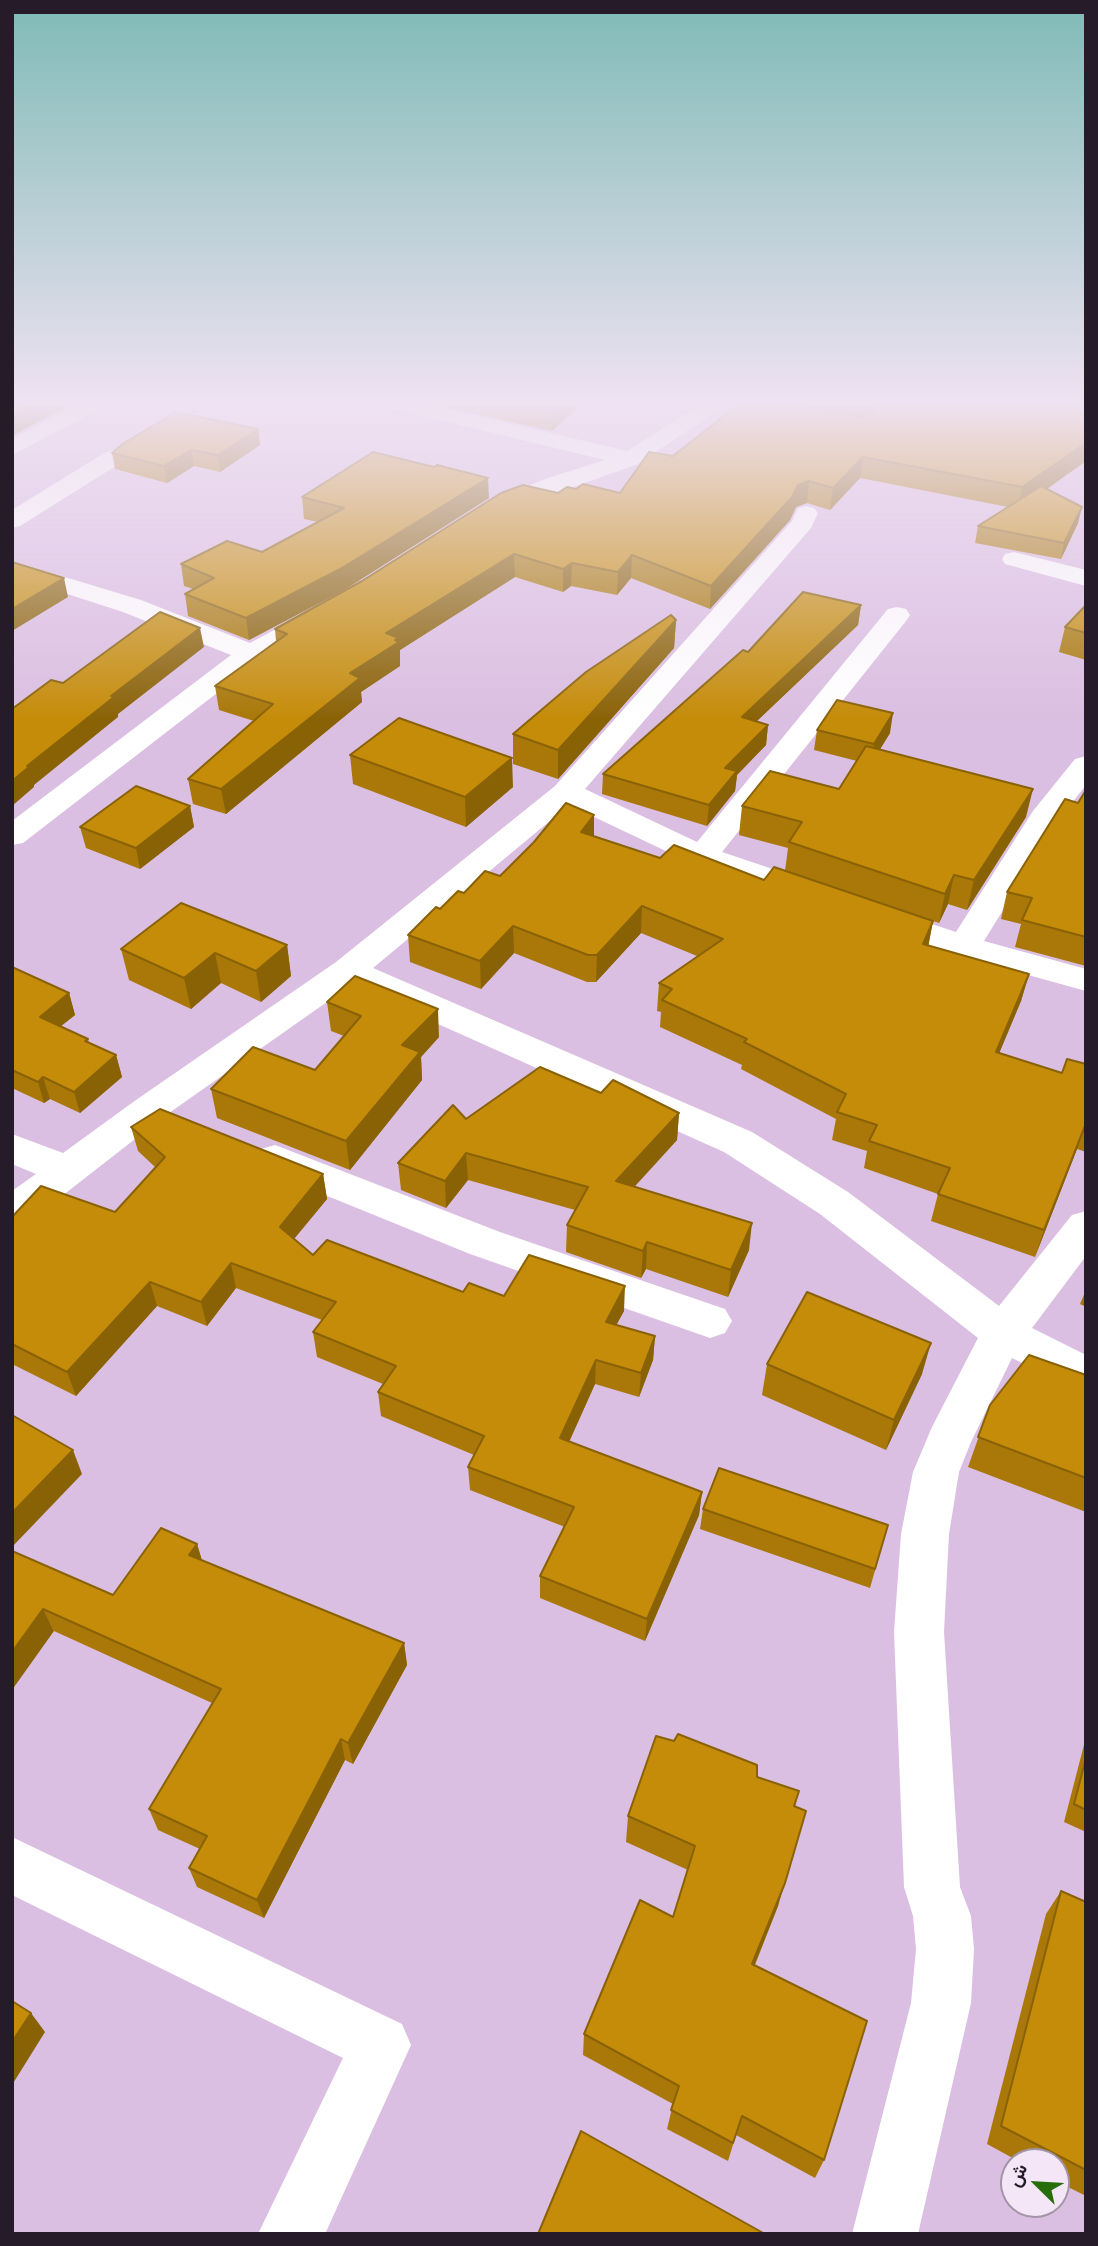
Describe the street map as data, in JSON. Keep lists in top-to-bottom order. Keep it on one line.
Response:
{"north":"top left"}
